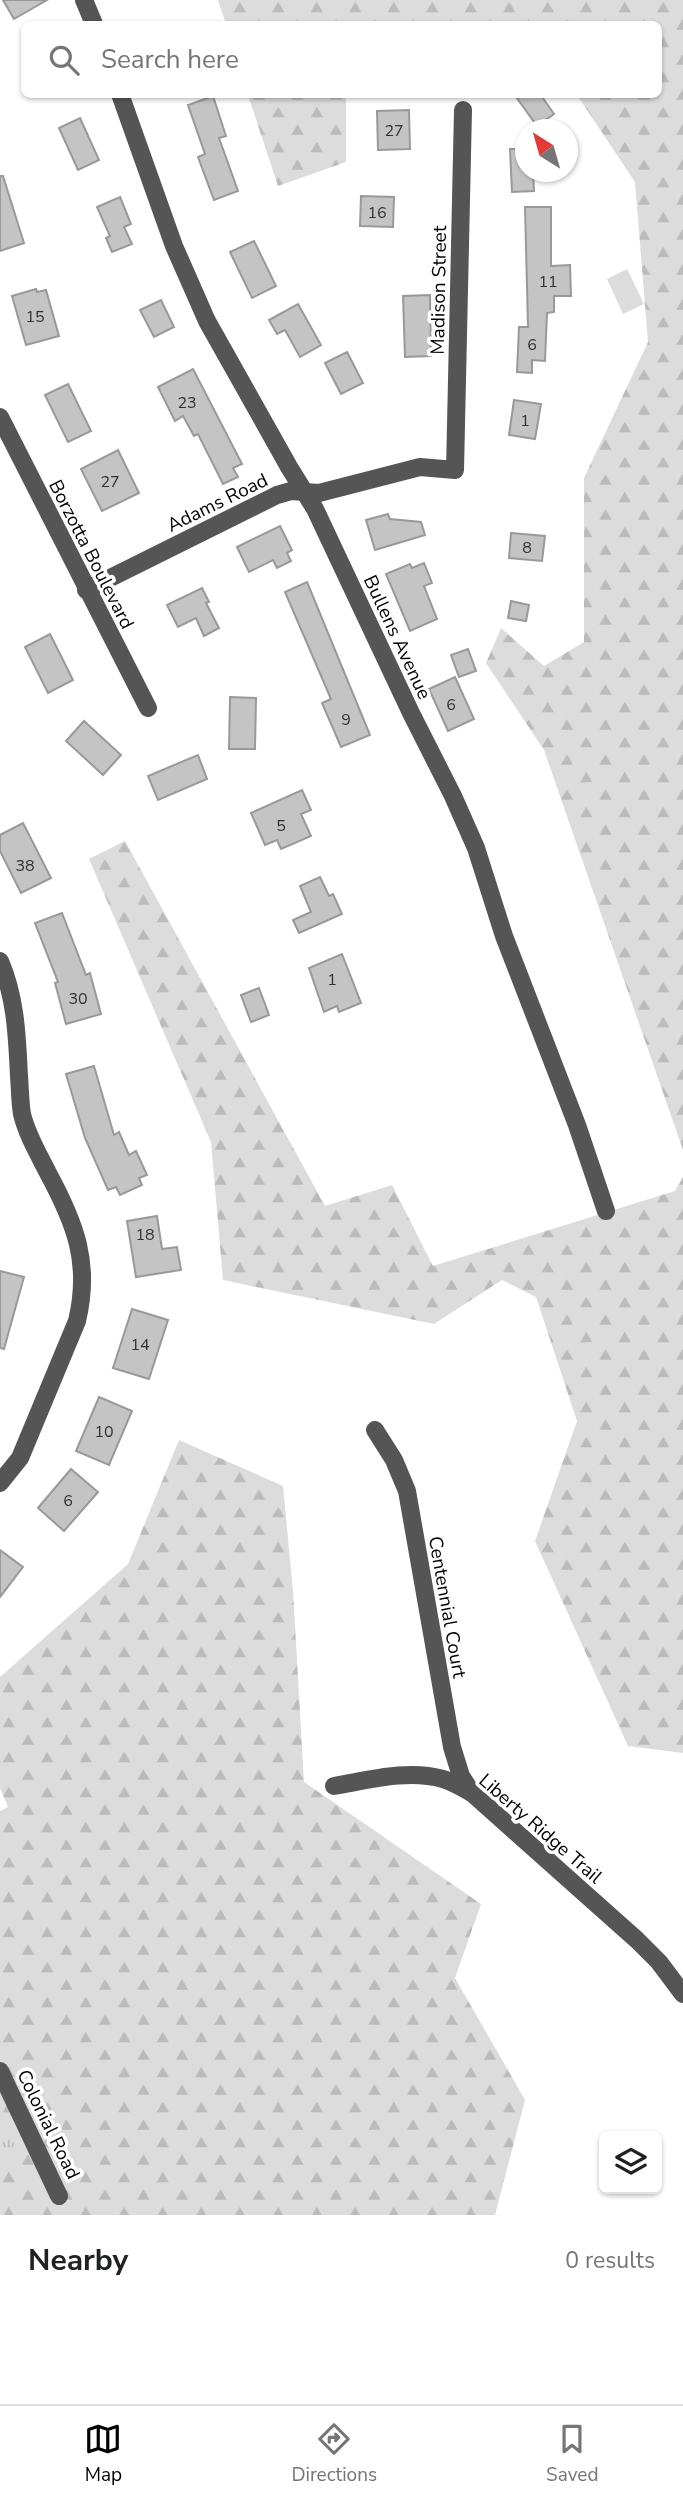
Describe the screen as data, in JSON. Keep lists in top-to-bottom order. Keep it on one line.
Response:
{"streets":{"street":["Madison Street","Adams Road","Borzotta Boulevard","Bullens Avenue","Centennial Court","Liberty Ridge Trail","Colonial Road"]},"crossings":[["Madison Street","Adams Road"],["Adams Road","Borzotta Boulevard"],["Adams Road","Bullens Avenue"],["Centennial Court","Liberty Ridge Trail"]],"house_numbers":["27","16","11","15","6","23","1","27","8","6","9","5","38","1","30","18","14","10","6"],"north":"top left","page":{"search":"Search here","heading":["Nearby","0 results"],"nav":["Map","Directions","Saved"]}}
